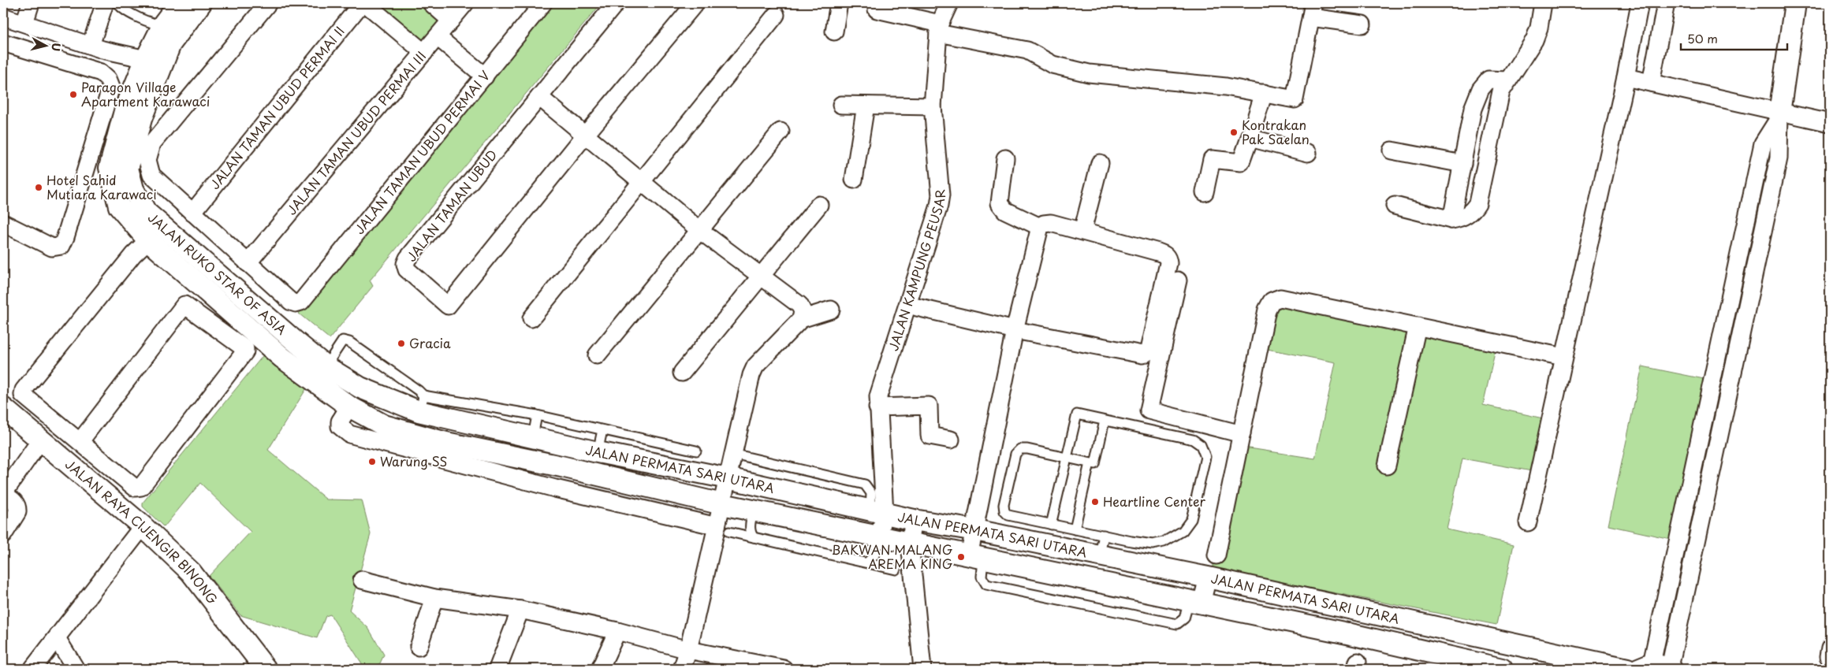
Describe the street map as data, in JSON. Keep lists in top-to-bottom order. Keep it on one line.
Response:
{"streets":{"street":["JALAN TAMAN UBUD PERMAI II","JALAN TAMAN UBUD PERMAI III","JALAN TAMAN UBUD PERMAI V","JALAN TAMAN UBUD","JALAN KAMPUNG PEUSAR","JALAN RUKO STAR OF ASIA","JALAN PERMATA SARI UTARA","JALAN RAYA CIJENGIR BINONG"]},"crossings":[["JALAN TAMAN UBUD PERMAI III","JALAN TAMAN UBUD PERMAI V"],["JALAN KAMPUNG PEUSAR","JALAN PERMATA SARI UTARA"],["JALAN RUKO STAR OF ASIA","JALAN PERMATA SARI UTARA"]],"places":["Paragon Village Apartment Karawaci","Kontrakan Pak Saelan","Hotel Sahid Mutiara Karawaci","Gracia","Warung SS","Heartline Center","BAKWAN MALANG AREMA KING"],"scale_bar":"50 m","north":"right"}
